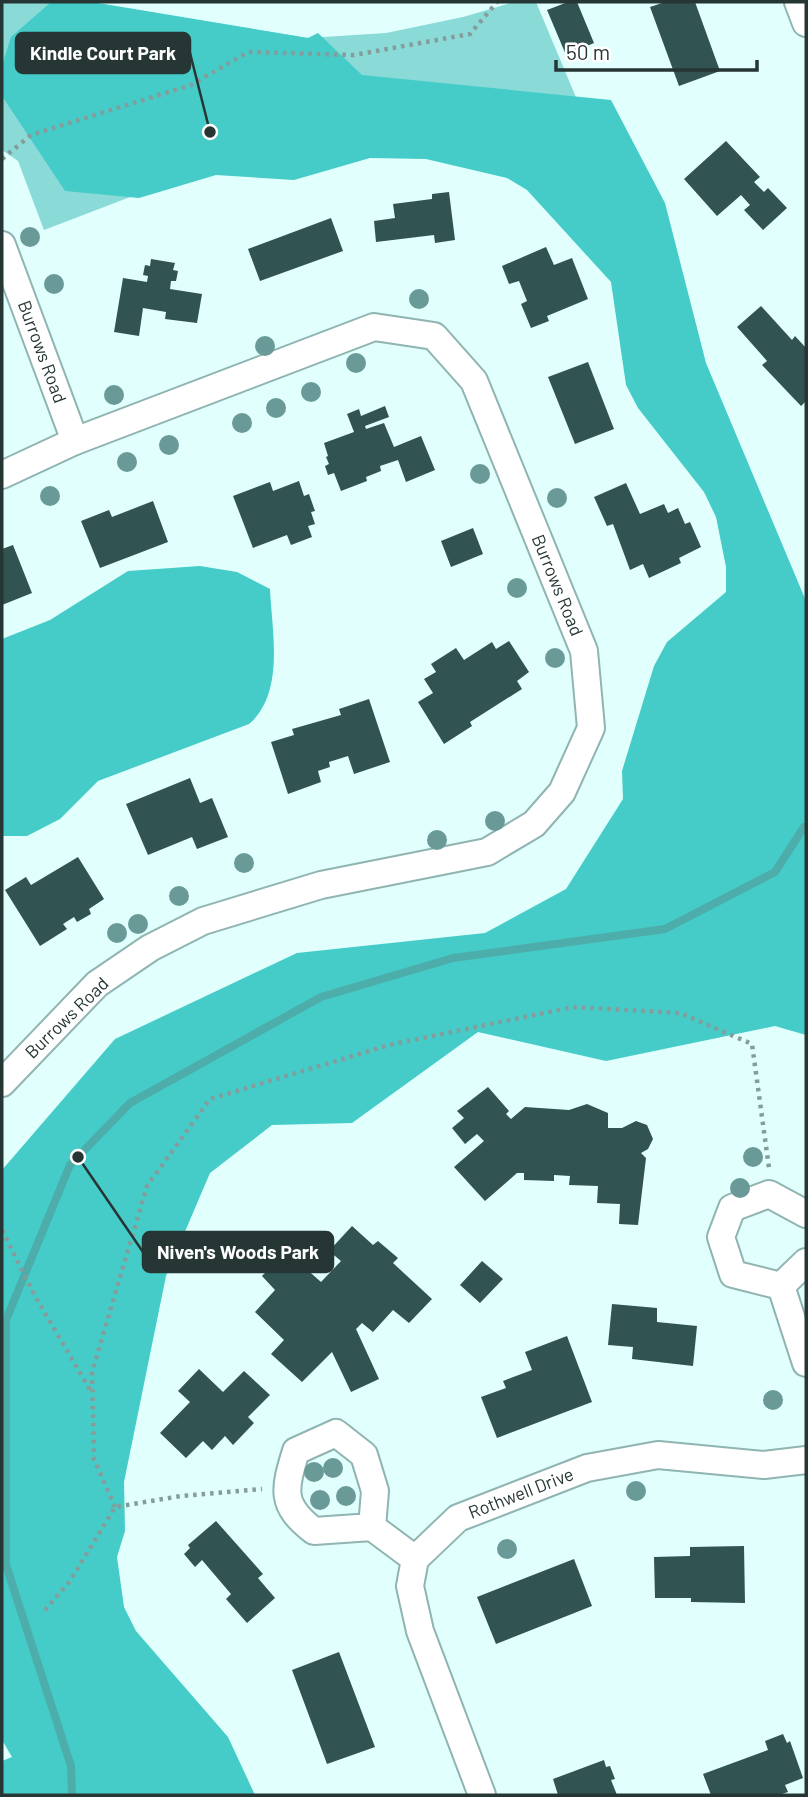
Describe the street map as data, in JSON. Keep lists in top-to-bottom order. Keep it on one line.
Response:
{"streets":{"street":["Burrows Road","Rothwell Drive"]},"places":["Kindle Court Park","Niven's Woods Park"],"scale_bar":"50 m"}
